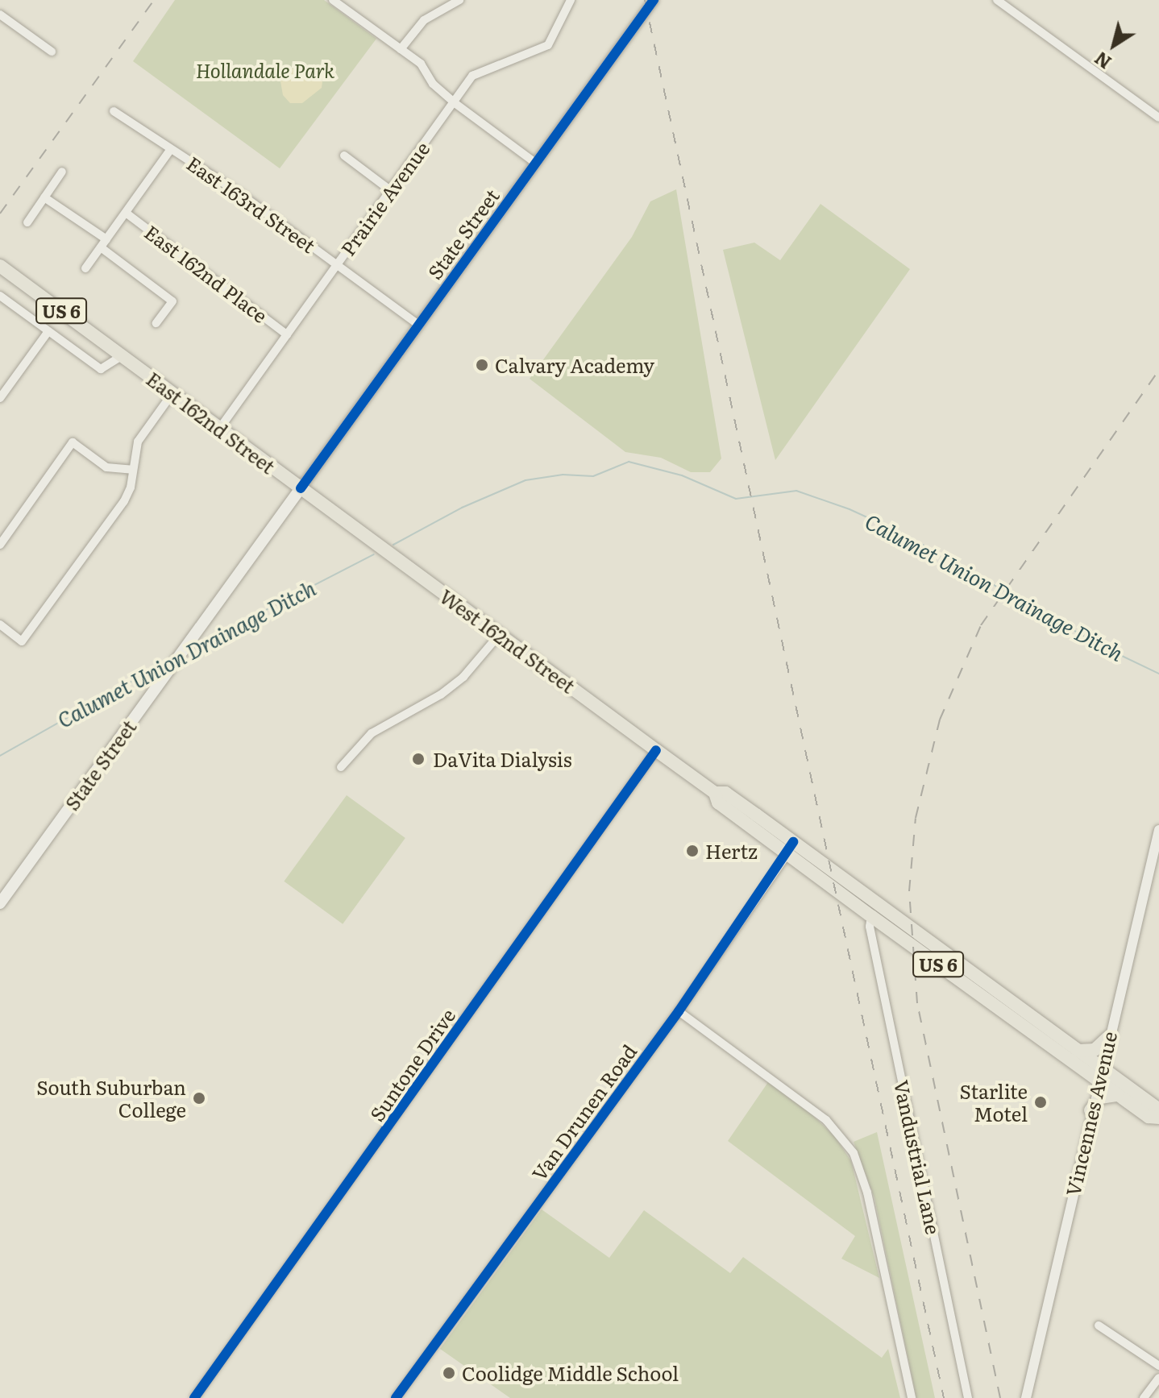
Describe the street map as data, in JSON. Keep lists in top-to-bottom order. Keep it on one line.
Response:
{"streets":{"main road":["State Street","US 6","East 162nd Street","West 162nd Street"],"street":["Prairie Avenue","East 163rd Street","East 162nd Place","Suntone Drive","Van Drunen Road","Vincennes Avenue","Vandustrial Lane"]},"crossings":[["Prairie Avenue","East 163rd Street"],["Prairie Avenue","East 162nd Place"],["Prairie Avenue","East 162nd Street"],["East 163rd Street","State Street"],["State Street","East 162nd Street"],["State Street","West 162nd Street"],["US 6","West 162nd Street"],["US 6","Vincennes Avenue"],["East 162nd Street","West 162nd Street"],["West 162nd Street","Suntone Drive"],["West 162nd Street","Van Drunen Road"],["West 162nd Street","Vincennes Avenue"],["West 162nd Street","Vandustrial Lane"]],"water":["Calumet Union Drainage Ditch"],"parks":["Hollandale Park"],"places":["Calvary Academy","DaVita Dialysis","Hertz","South Suburban College","Starlite Motel","Coolidge Middle School"],"north":"bottom left"}
